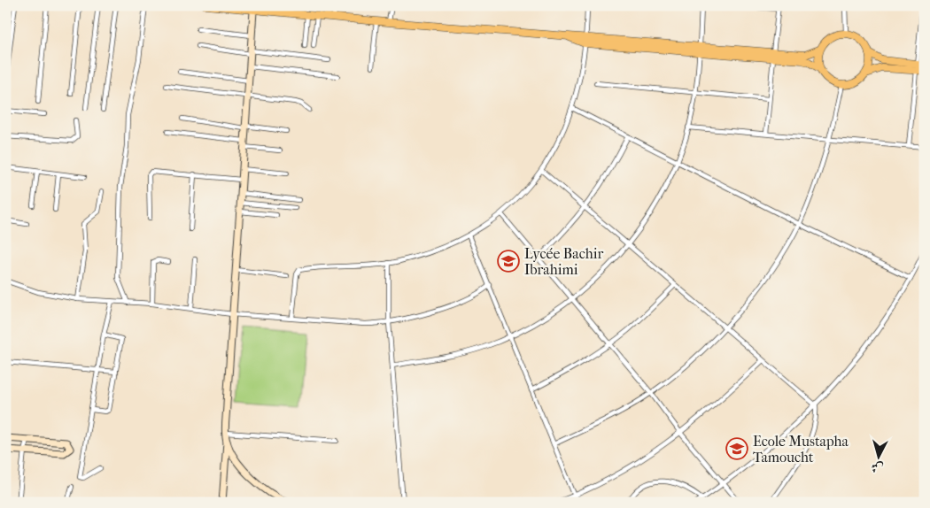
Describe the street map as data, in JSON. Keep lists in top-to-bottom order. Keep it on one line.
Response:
{"places":{"school or university":["Lycée Bachir Ibrahimi","Ecole Mustapha Tamoucht"]},"north":"bottom"}
